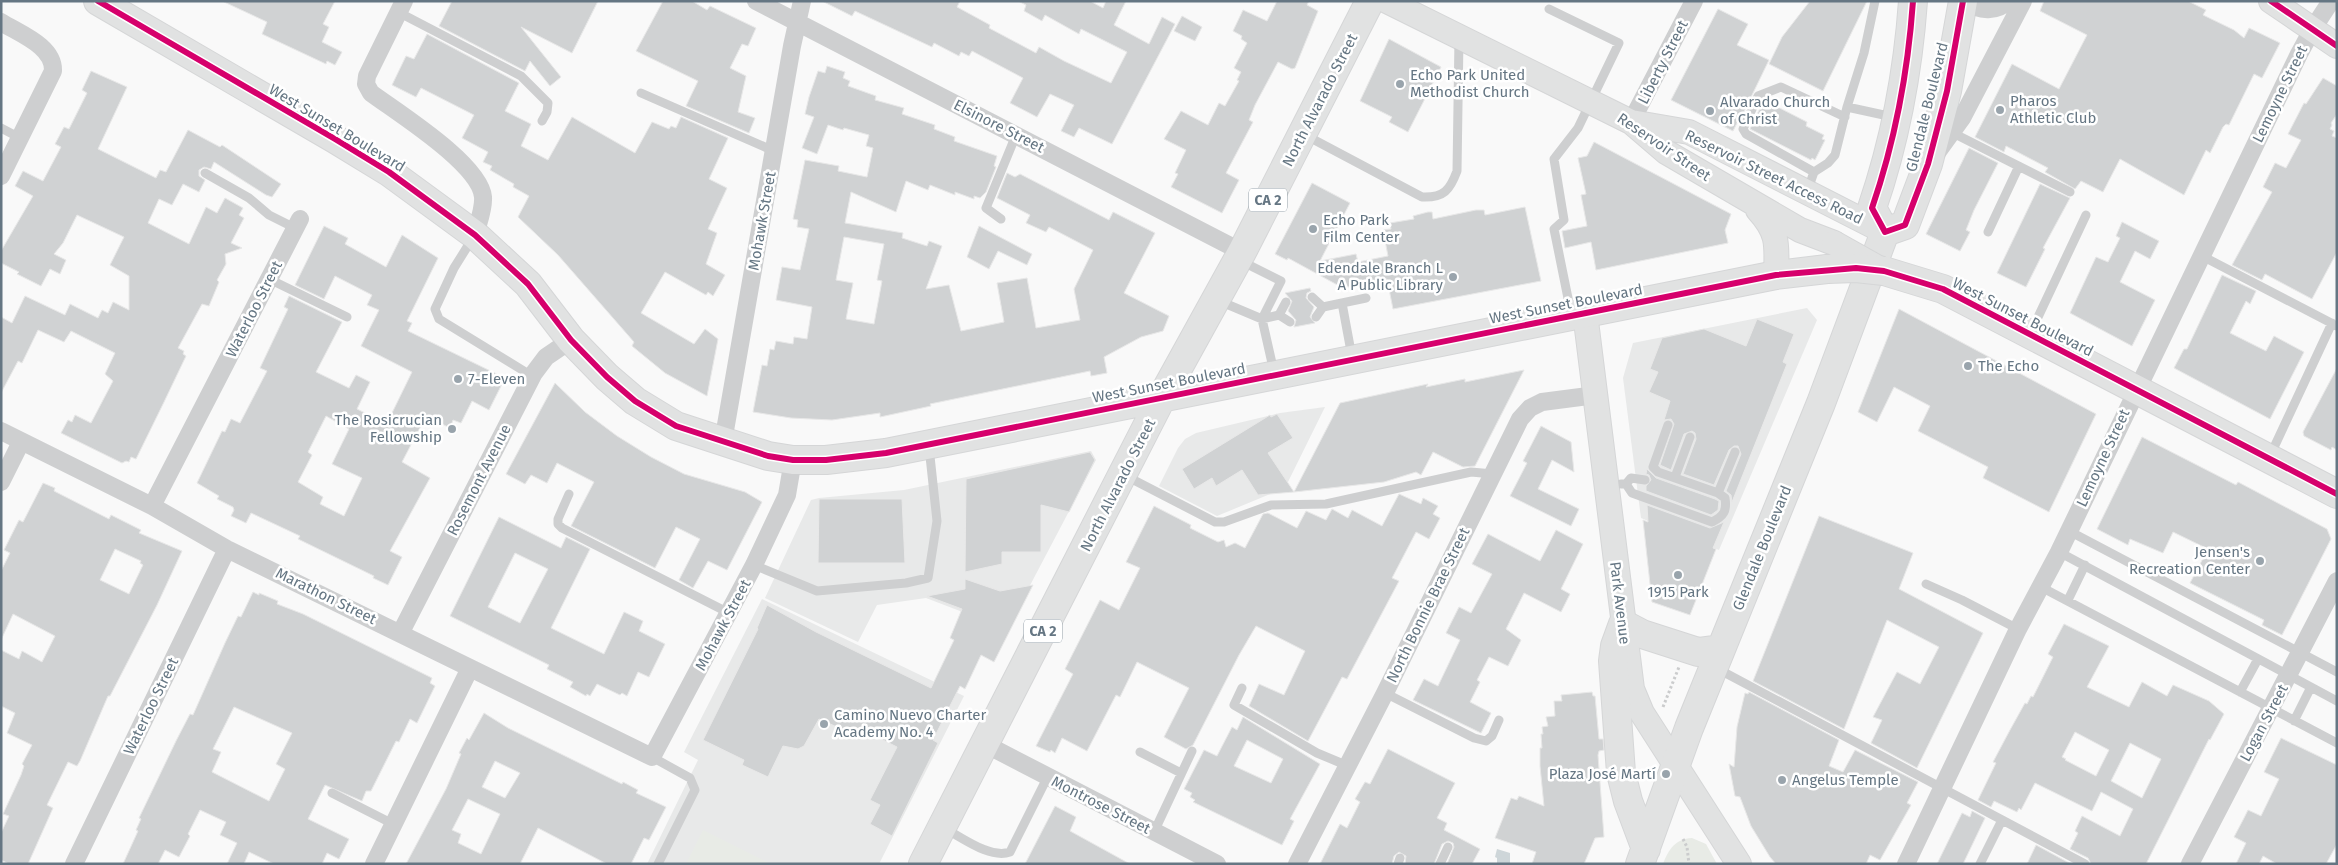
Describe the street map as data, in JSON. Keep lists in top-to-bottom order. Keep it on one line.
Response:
{"streets":{"main road":["North Alvarado Street","Glendale Boulevard","West Sunset Boulevard","CA 2"],"street":["Liberty Street","Lemoyne Street","Elsinore Street","Reservoir Street","Reservoir Street Access Road","Mohawk Street","Waterloo Street","Rosemont Avenue","Marathon Street","Park Avenue","North Bonnie Brae Street","Logan Street","Montrose Street"]},"crossings":[["Liberty Street","Reservoir Street"],["Liberty Street","Reservoir Street Access Road"],["Lemoyne Street","West Sunset Boulevard"],["North Alvarado Street","Elsinore Street"],["North Alvarado Street","West Sunset Boulevard"],["North Alvarado Street","Montrose Street"],["Glendale Boulevard","Reservoir Street Access Road"],["Glendale Boulevard","Park Avenue"],["Elsinore Street","Mohawk Street"],["West Sunset Boulevard","Reservoir Street"],["West Sunset Boulevard","Mohawk Street"],["West Sunset Boulevard","Rosemont Avenue"],["West Sunset Boulevard","Park Avenue"],["Reservoir Street","Reservoir Street Access Road"],["Mohawk Street","Marathon Street"],["Waterloo Street","Marathon Street"],["Rosemont Avenue","Marathon Street"],["Park Avenue","North Bonnie Brae Street"]],"places":["Echo Park United Methodist Church","Pharos Athletic Club","Alvarado Church of Christ","Echo Park Film Center","Edendale Branch L A Public Library","The Echo","7-Eleven","The Rosicrucian Fellowship","Jensen's Recreation Center","1915 Park","Camino Nuevo Charter Academy No. 4","Plaza José Martí","Angelus Temple"]}
